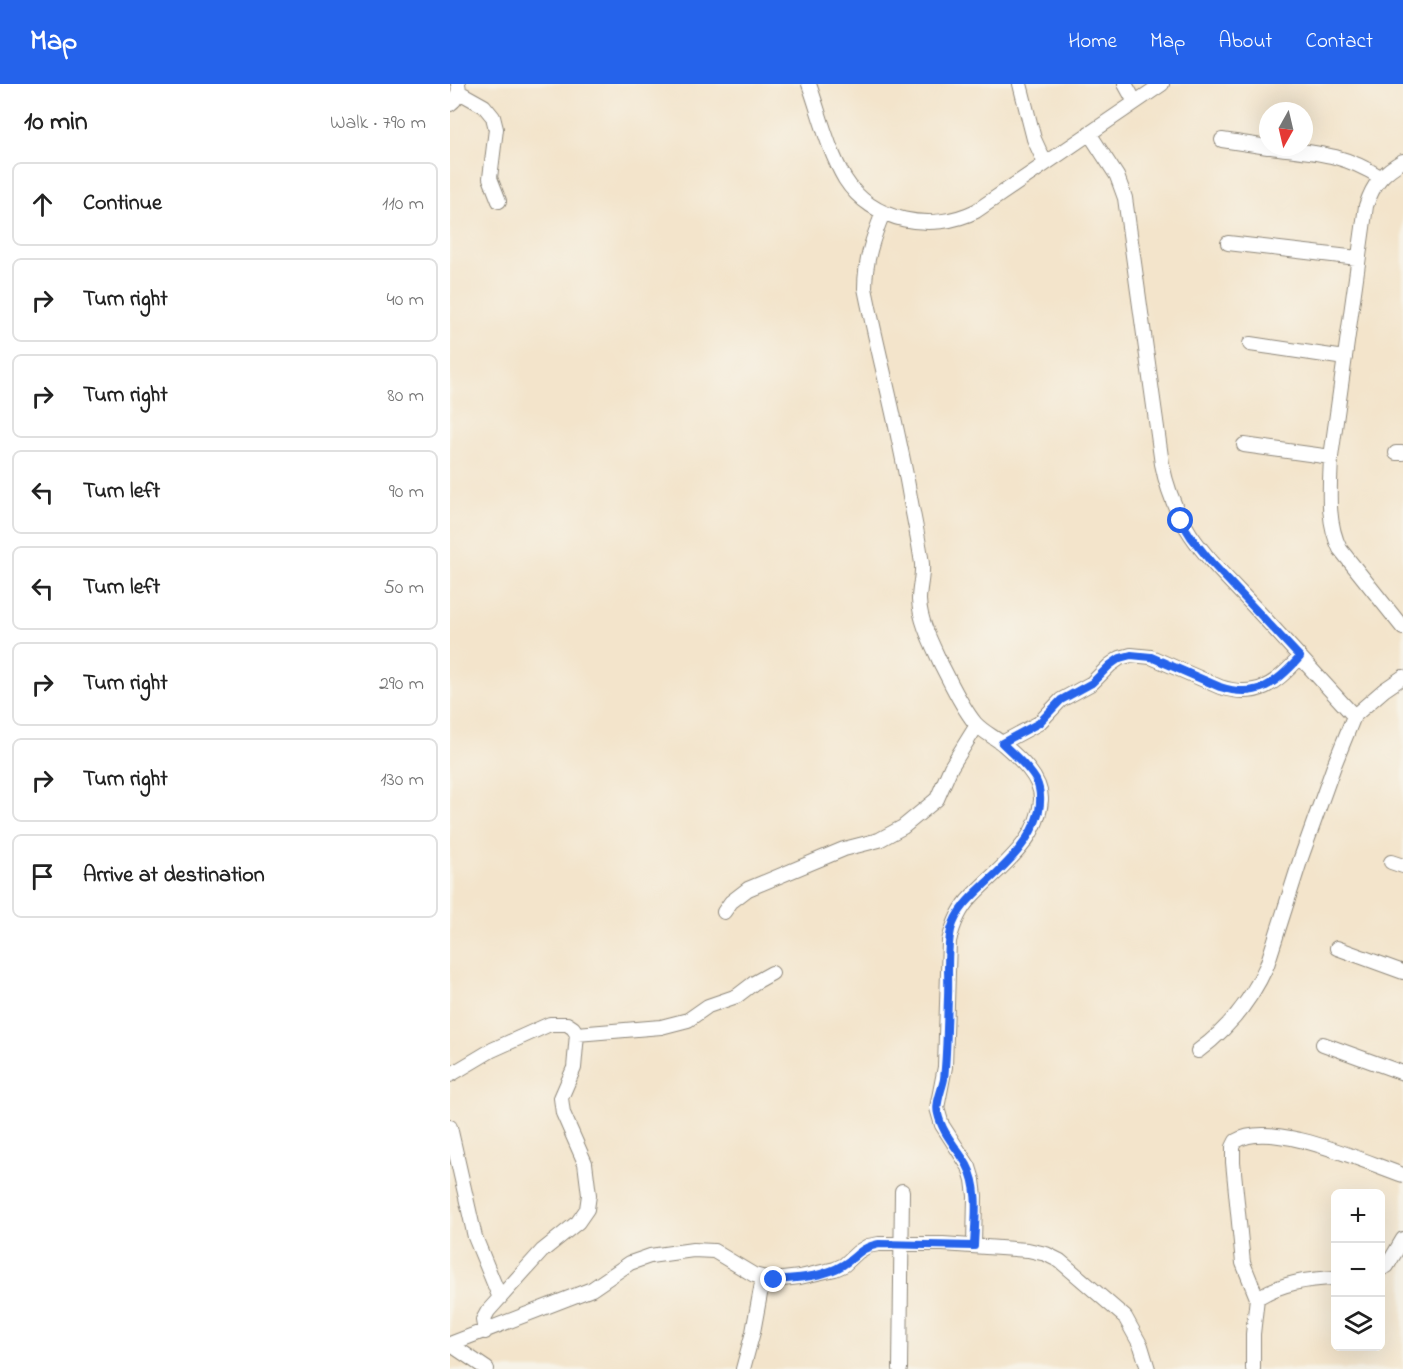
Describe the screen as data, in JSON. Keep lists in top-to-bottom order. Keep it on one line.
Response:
{"north":"bottom","page":{"header":"Map","nav":["Home","Map","About","Contact"],"heading":["10 min","Walk · 790 m"],"list":[["Continue","110 m"],["Turn right","40 m"],["Turn right","80 m"],["Turn left","90 m"],["Turn left","50 m"],["Turn right","290 m"],["Turn right","130 m"],"Arrive at destination"],"map_buttons":["+","−"]}}
